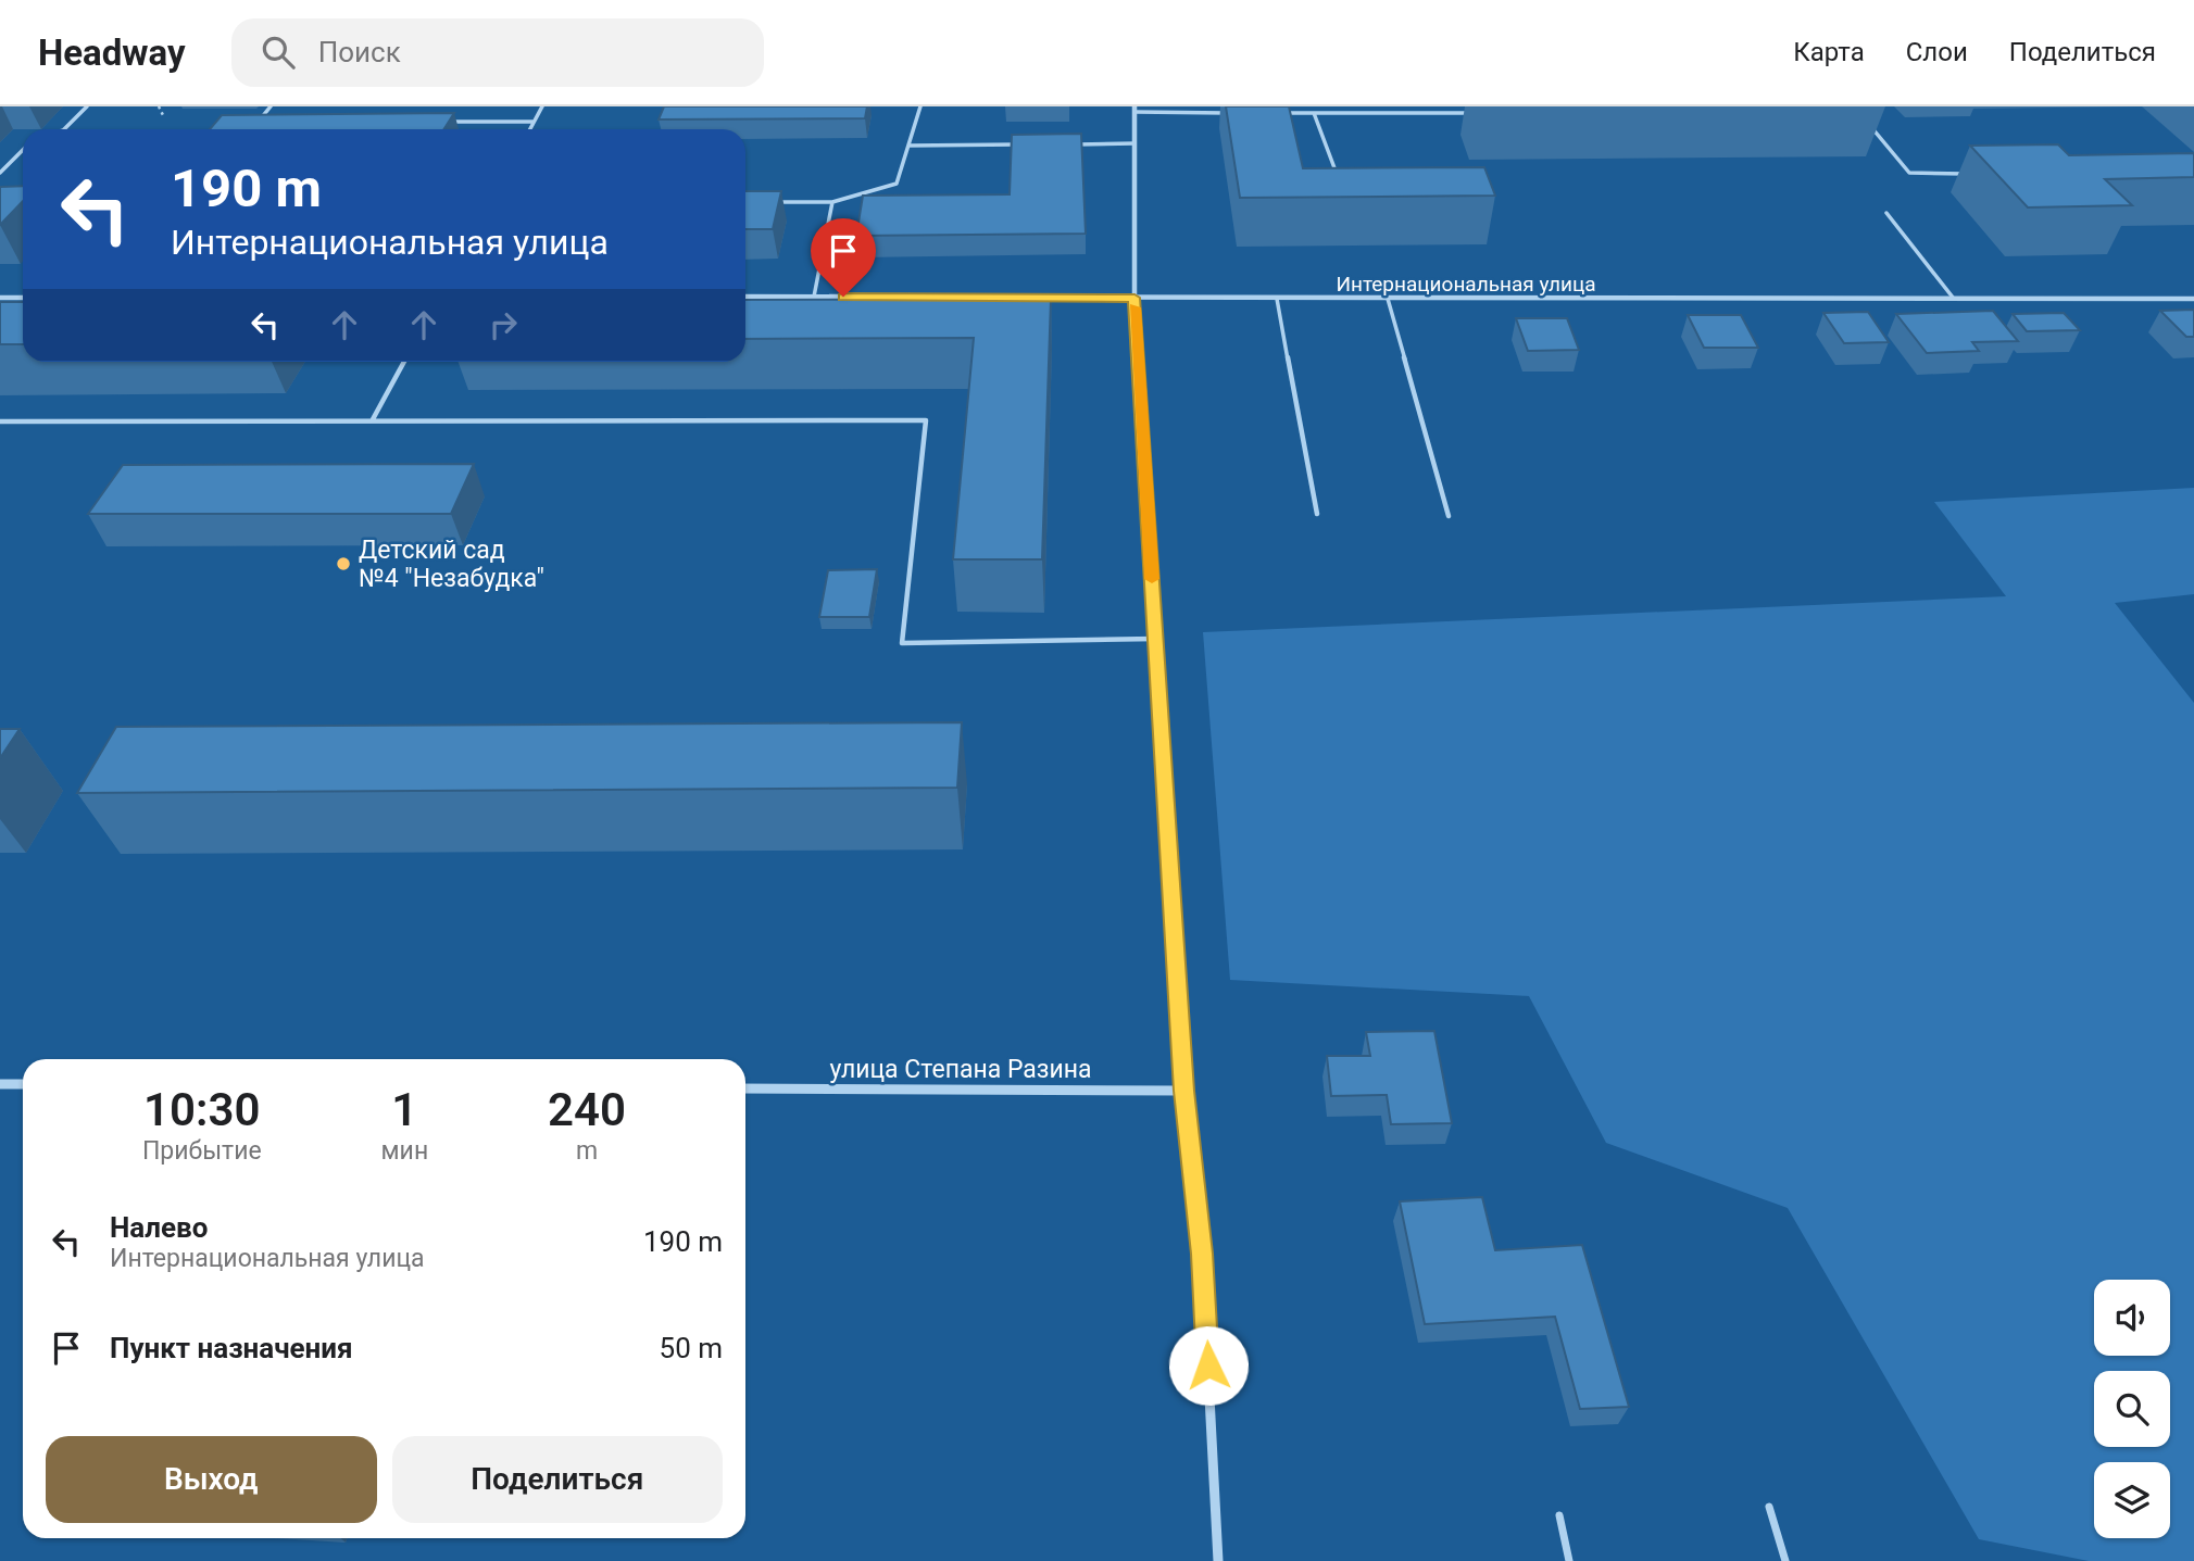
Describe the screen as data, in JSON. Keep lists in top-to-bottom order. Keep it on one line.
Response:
{"streets":{"street":["Интернациональная улица","улица Степана Разина"]},"places":["Детский сад №4 \"Незабудка\""],"page":{"header":"Headway","search":"Поиск","nav":["Карта","Слои","Поделиться"],"turn":["190 m","Интернациональная улица"],"eta":["10:30","Прибытие","1","мин","240","m"],"list":[{"name":"Налево","note":"Интернациональная улица","value":"190 m"},{"name":"Пункт назначения","value":"50 m"}],"buttons":["Выход","Поделиться"]}}
